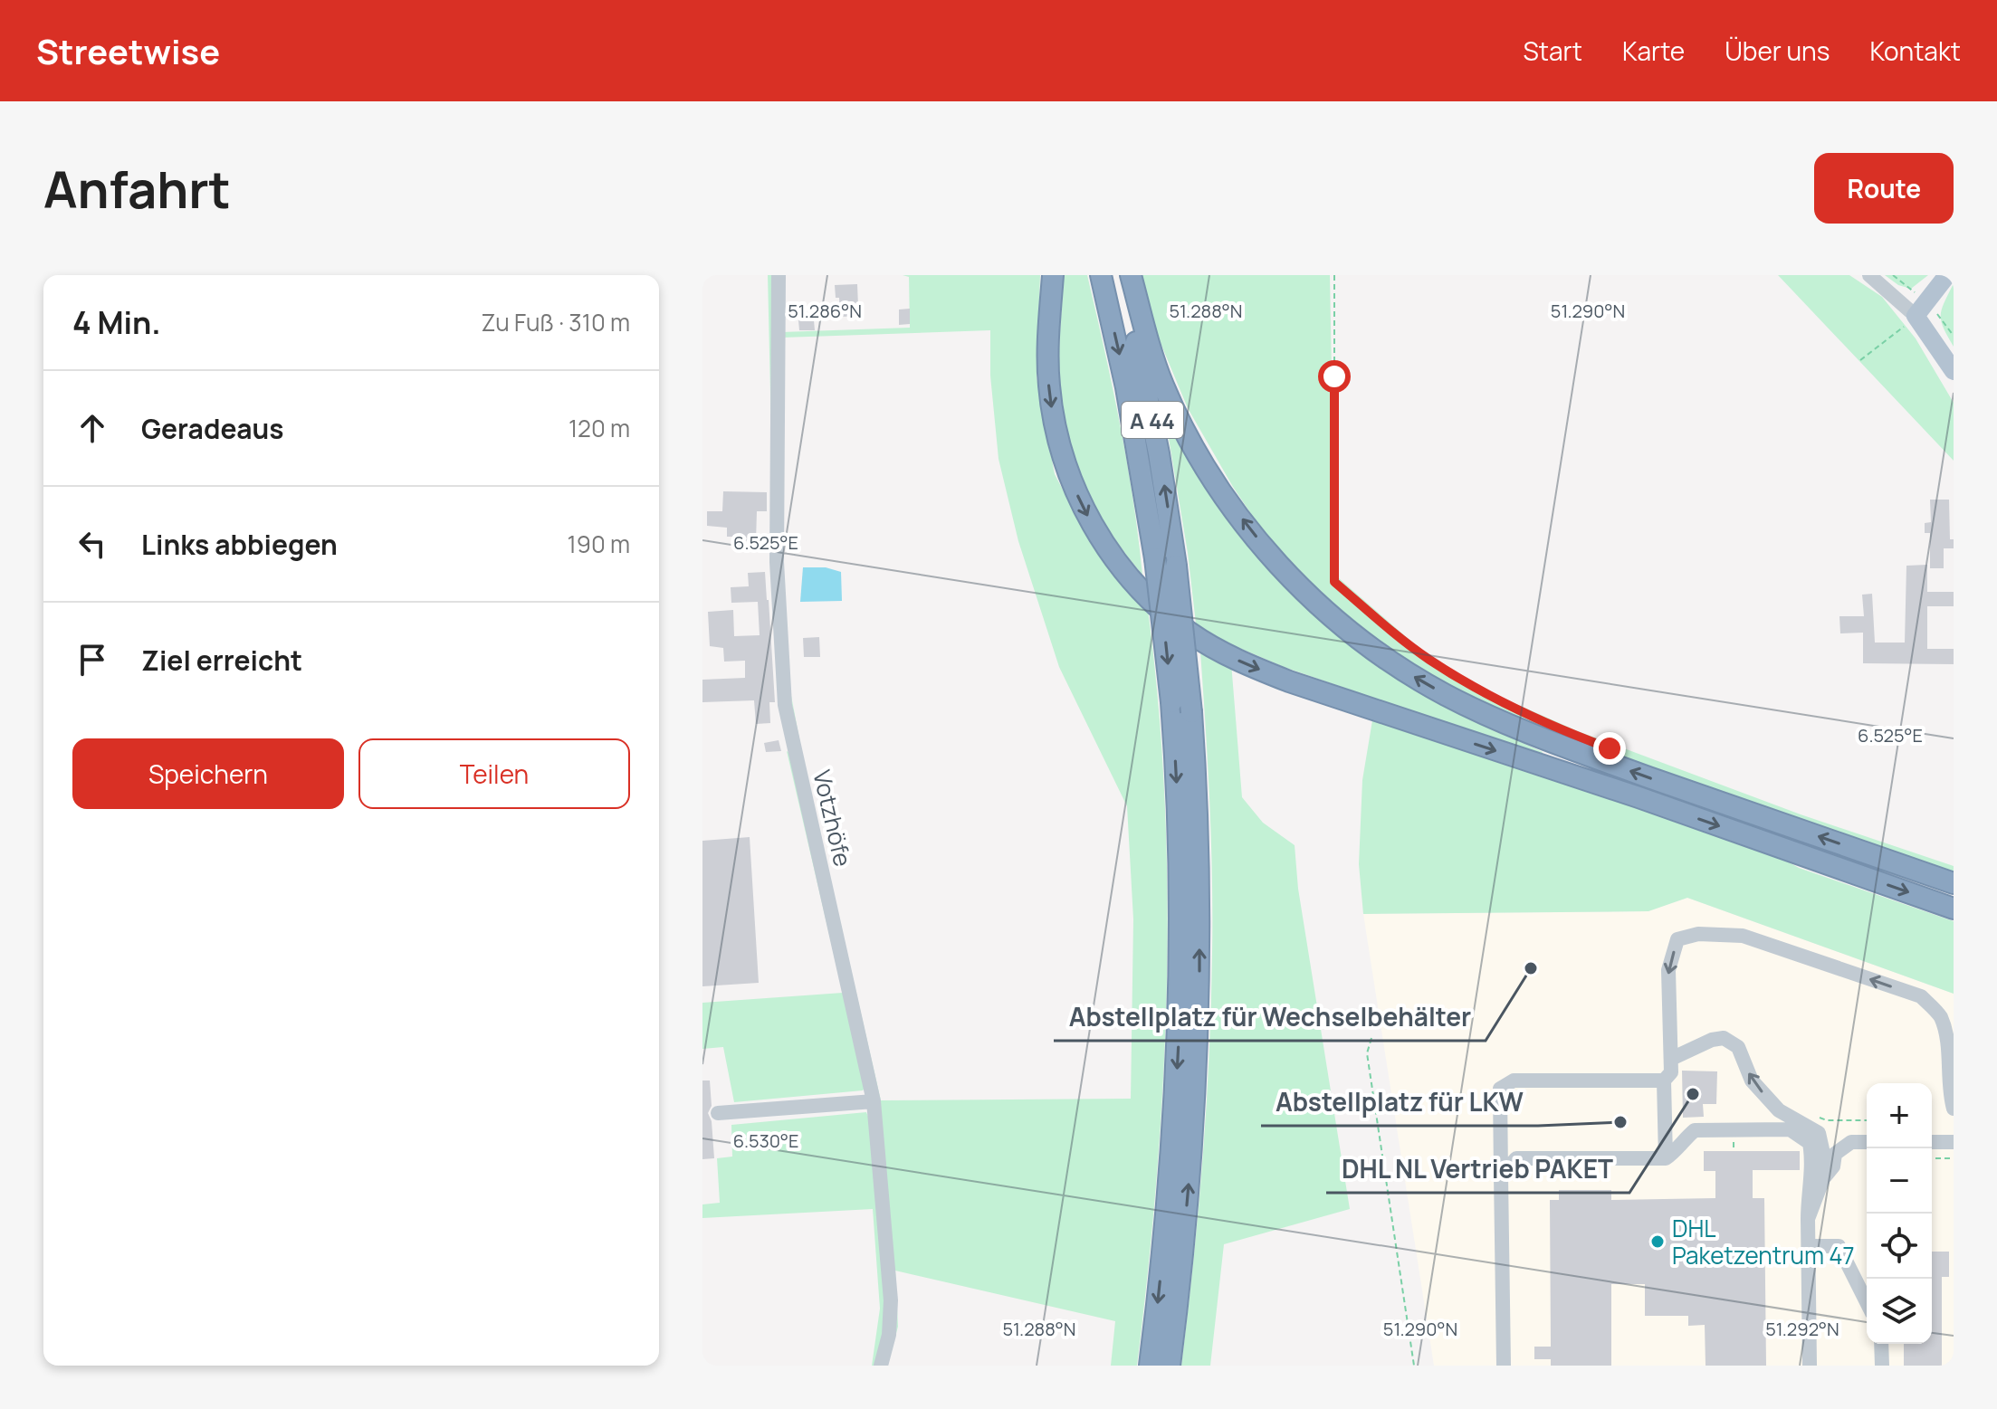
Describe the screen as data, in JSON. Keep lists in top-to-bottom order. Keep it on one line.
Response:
{"streets":{"highway":["A 44"],"street":["Votzhöfe"]},"places":["Abstellplatz für Wechselbehälter","DHL NL Vertrieb PAKET","Abstellplatz für LKW","DHL Paketzentrum 47"],"page":{"header":"Streetwise","nav":["Start","Karte","Über uns","Kontakt"],"buttons":["Route",["Speichern","Teilen"]],"title":"Anfahrt","heading":["4 Min.","Zu Fuß · 310 m"],"list":[["Geradeaus","120 m"],["Links abbiegen","190 m"],"Ziel erreicht"],"map_buttons":["+","−"]},"coordinates":["51.286°N","51.288°N","51.290°N","6.525°E","6.530°E","51.292°N"]}
